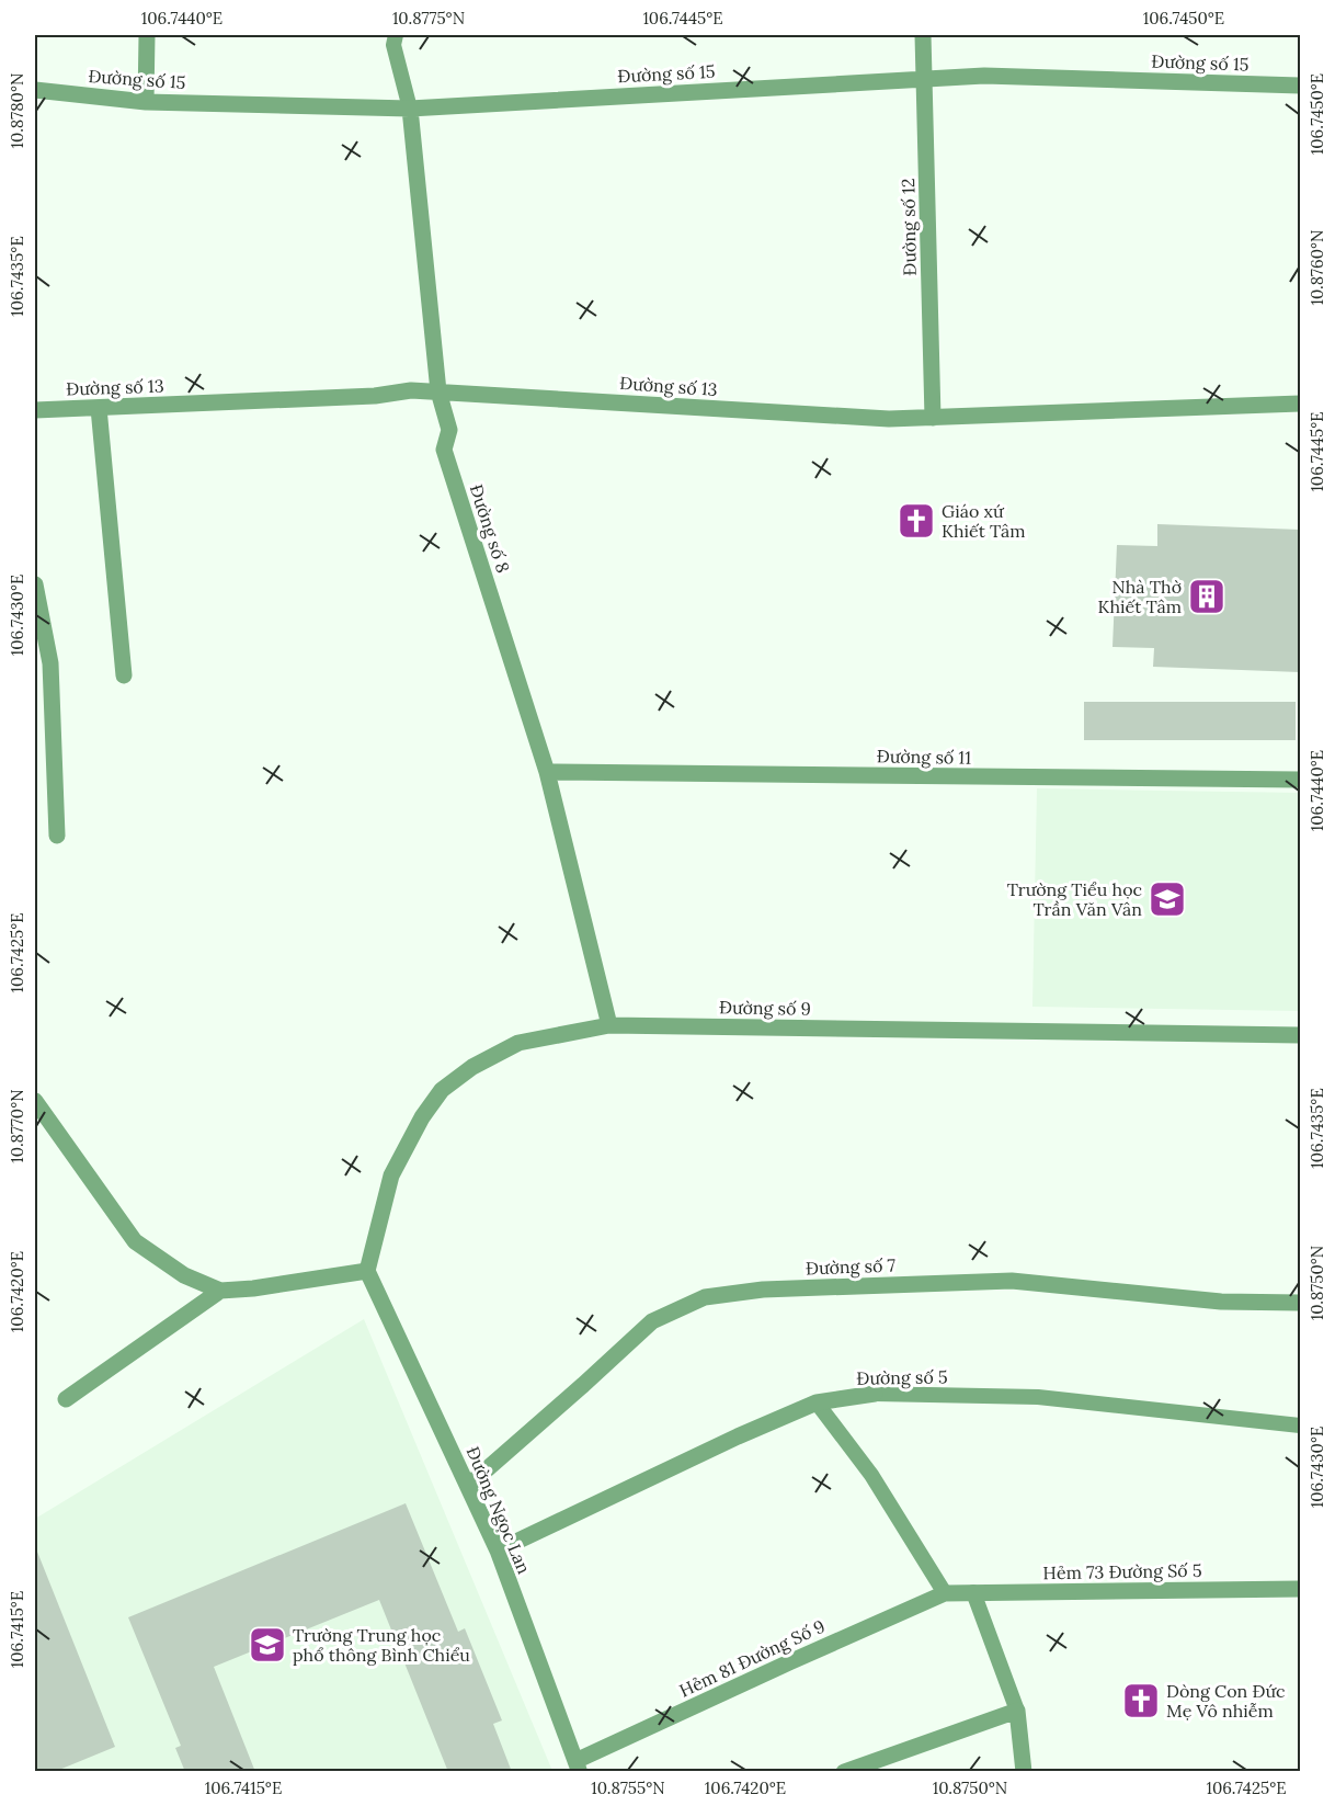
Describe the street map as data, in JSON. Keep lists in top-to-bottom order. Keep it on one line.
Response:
{"streets":{"street":["Đường số 15","Đường số 12","Đường số 13","Đường số 8","Đường số 11","Đường số 9","Đường số 7","Đường số 5","Đường Ngọc Lan","Hẻm 73 Đường Số 5","Hẻm 81 Đường Số 9"]},"crossings":[["Đường số 15","Đường số 12"],["Đường số 15","Đường số 8"],["Đường số 12","Đường số 13"],["Đường số 13","Đường số 8"],["Đường số 8","Đường số 11"],["Đường số 8","Đường số 9"],["Đường số 9","Đường Ngọc Lan"],["Đường số 7","Đường Ngọc Lan"],["Đường số 5","Đường Ngọc Lan"],["Đường Ngọc Lan","Hẻm 81 Đường Số 9"],["Hẻm 73 Đường Số 5","Hẻm 81 Đường Số 9"]],"places":{"church":["Giáo xứ Khiết Tâm","Dòng Con Đức Mẹ Vô nhiễm"],"building":["Nhà Thờ Khiết Tâm"],"school or university":["Trường Tiểu học Trần Văn Vân","Trường Trung học phổ thông Bình Chiểu"]},"coordinates":["106.7440°E","10.8775°N","106.7445°E","106.7450°E","10.8780°N","10.8760°N","106.7435°E","106.7430°E","106.7425°E","10.8770°N","10.8750°N","106.7420°E","106.7415°E","10.8755°N"]}
